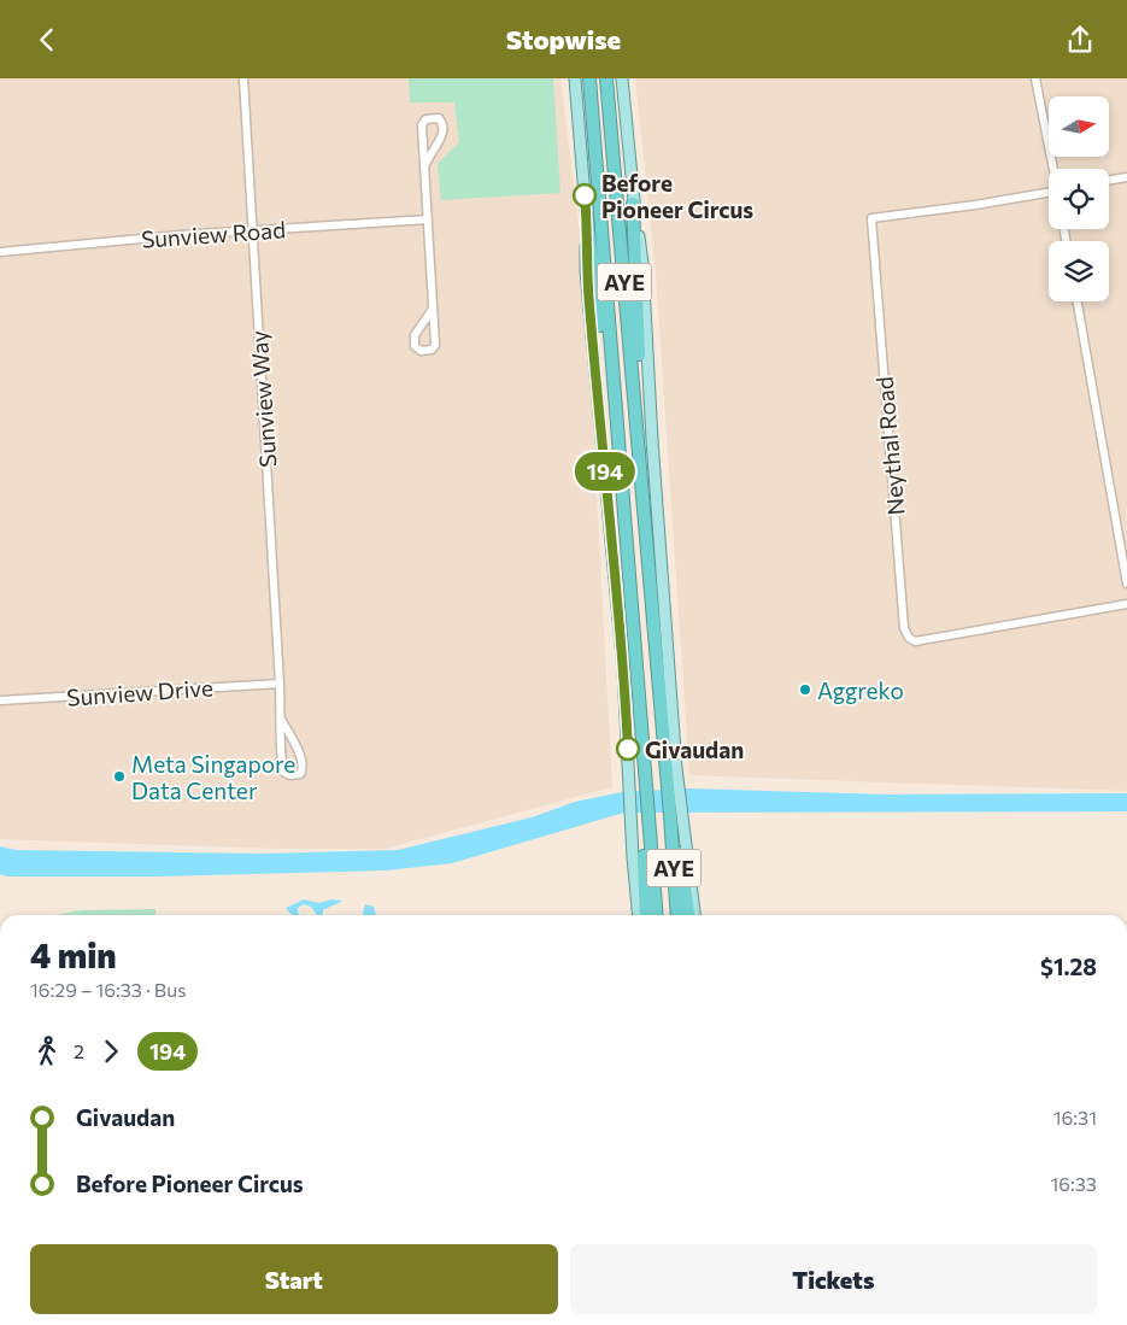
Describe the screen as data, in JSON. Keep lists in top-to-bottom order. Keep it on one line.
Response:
{"streets":{"highway":["AYE"],"street":["Sunview Road","Sunview Way","Neythal Road","Sunview Drive"]},"crossings":[["Sunview Road","Sunview Way"],["Sunview Way","Sunview Drive"]],"places":["Before Pioneer Circus","Aggreko","Givaudan","Meta Singapore Data Center"],"lines":["bus line 194"],"north":"right","page":{"header":"Stopwise","on_map":"194","heading":["4 min","16:29 – 16:33 · Bus","$1.28"],"legs":["2","194"],"list":[{"name":"Givaudan","value":"16:31"},{"name":"Before Pioneer Circus","value":"16:33"}],"buttons":["Start","Tickets"]}}
